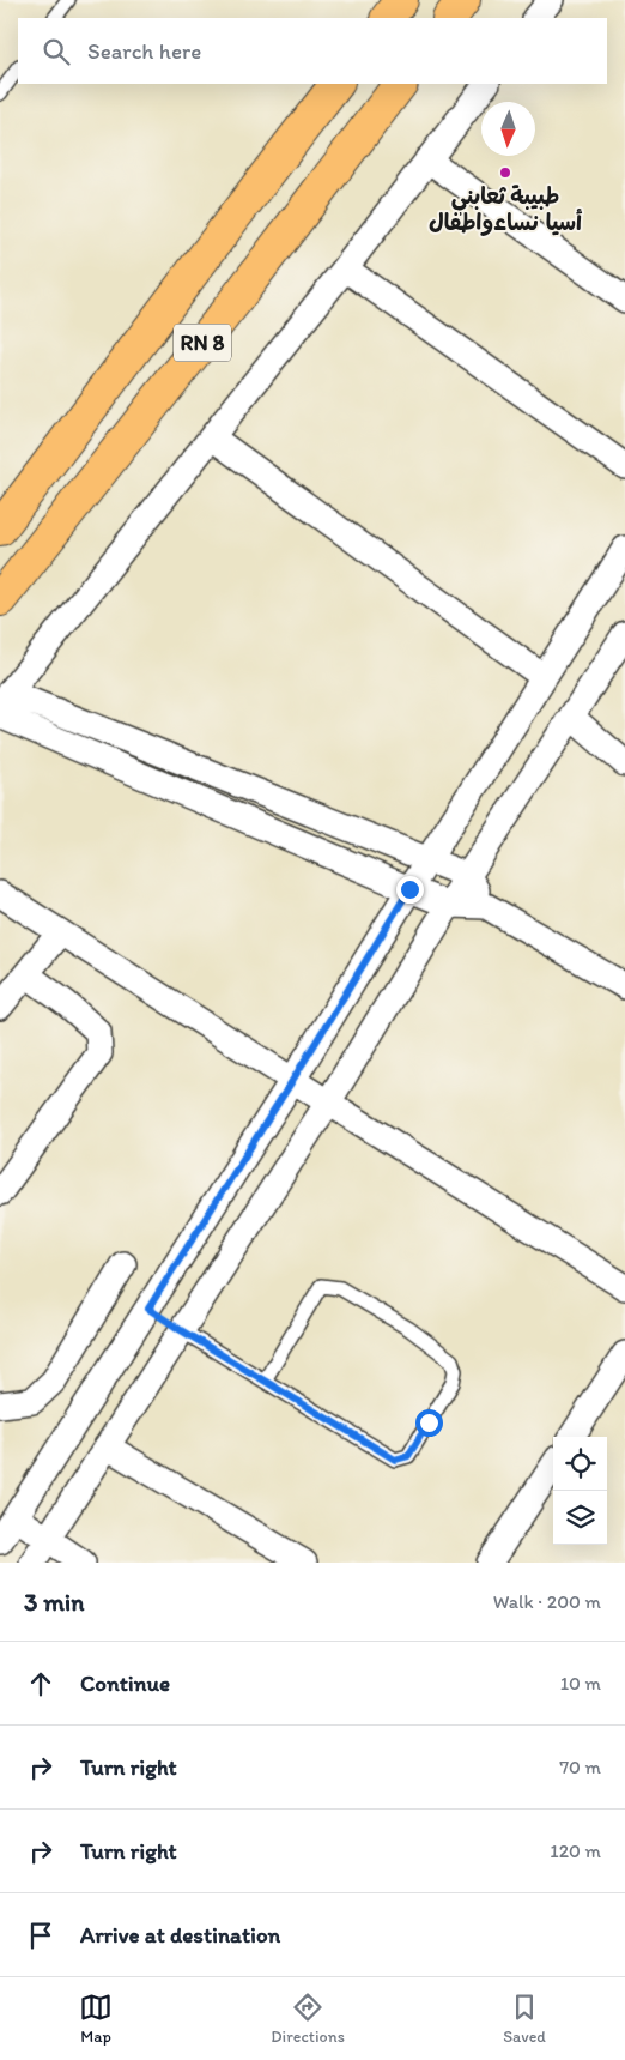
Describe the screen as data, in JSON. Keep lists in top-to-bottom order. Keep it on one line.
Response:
{"streets":{"highway":["RN 8"]},"places":["طبيبة ثعابني أسيا نساءواطفال"],"north":"bottom","page":{"search":"Search here","heading":["3 min","Walk · 200 m"],"list":[["Continue","10 m"],["Turn right","70 m"],["Turn right","120 m"],"Arrive at destination"],"nav":["Map","Directions","Saved"]}}
